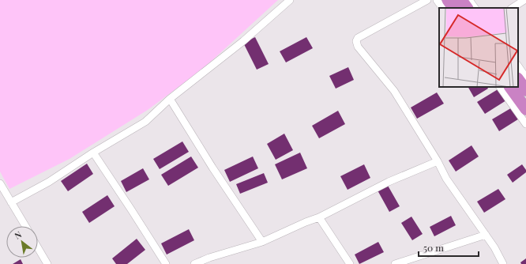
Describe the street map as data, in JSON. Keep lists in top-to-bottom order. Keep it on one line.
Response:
{"scale_bar":"50 m","north":"top left"}
